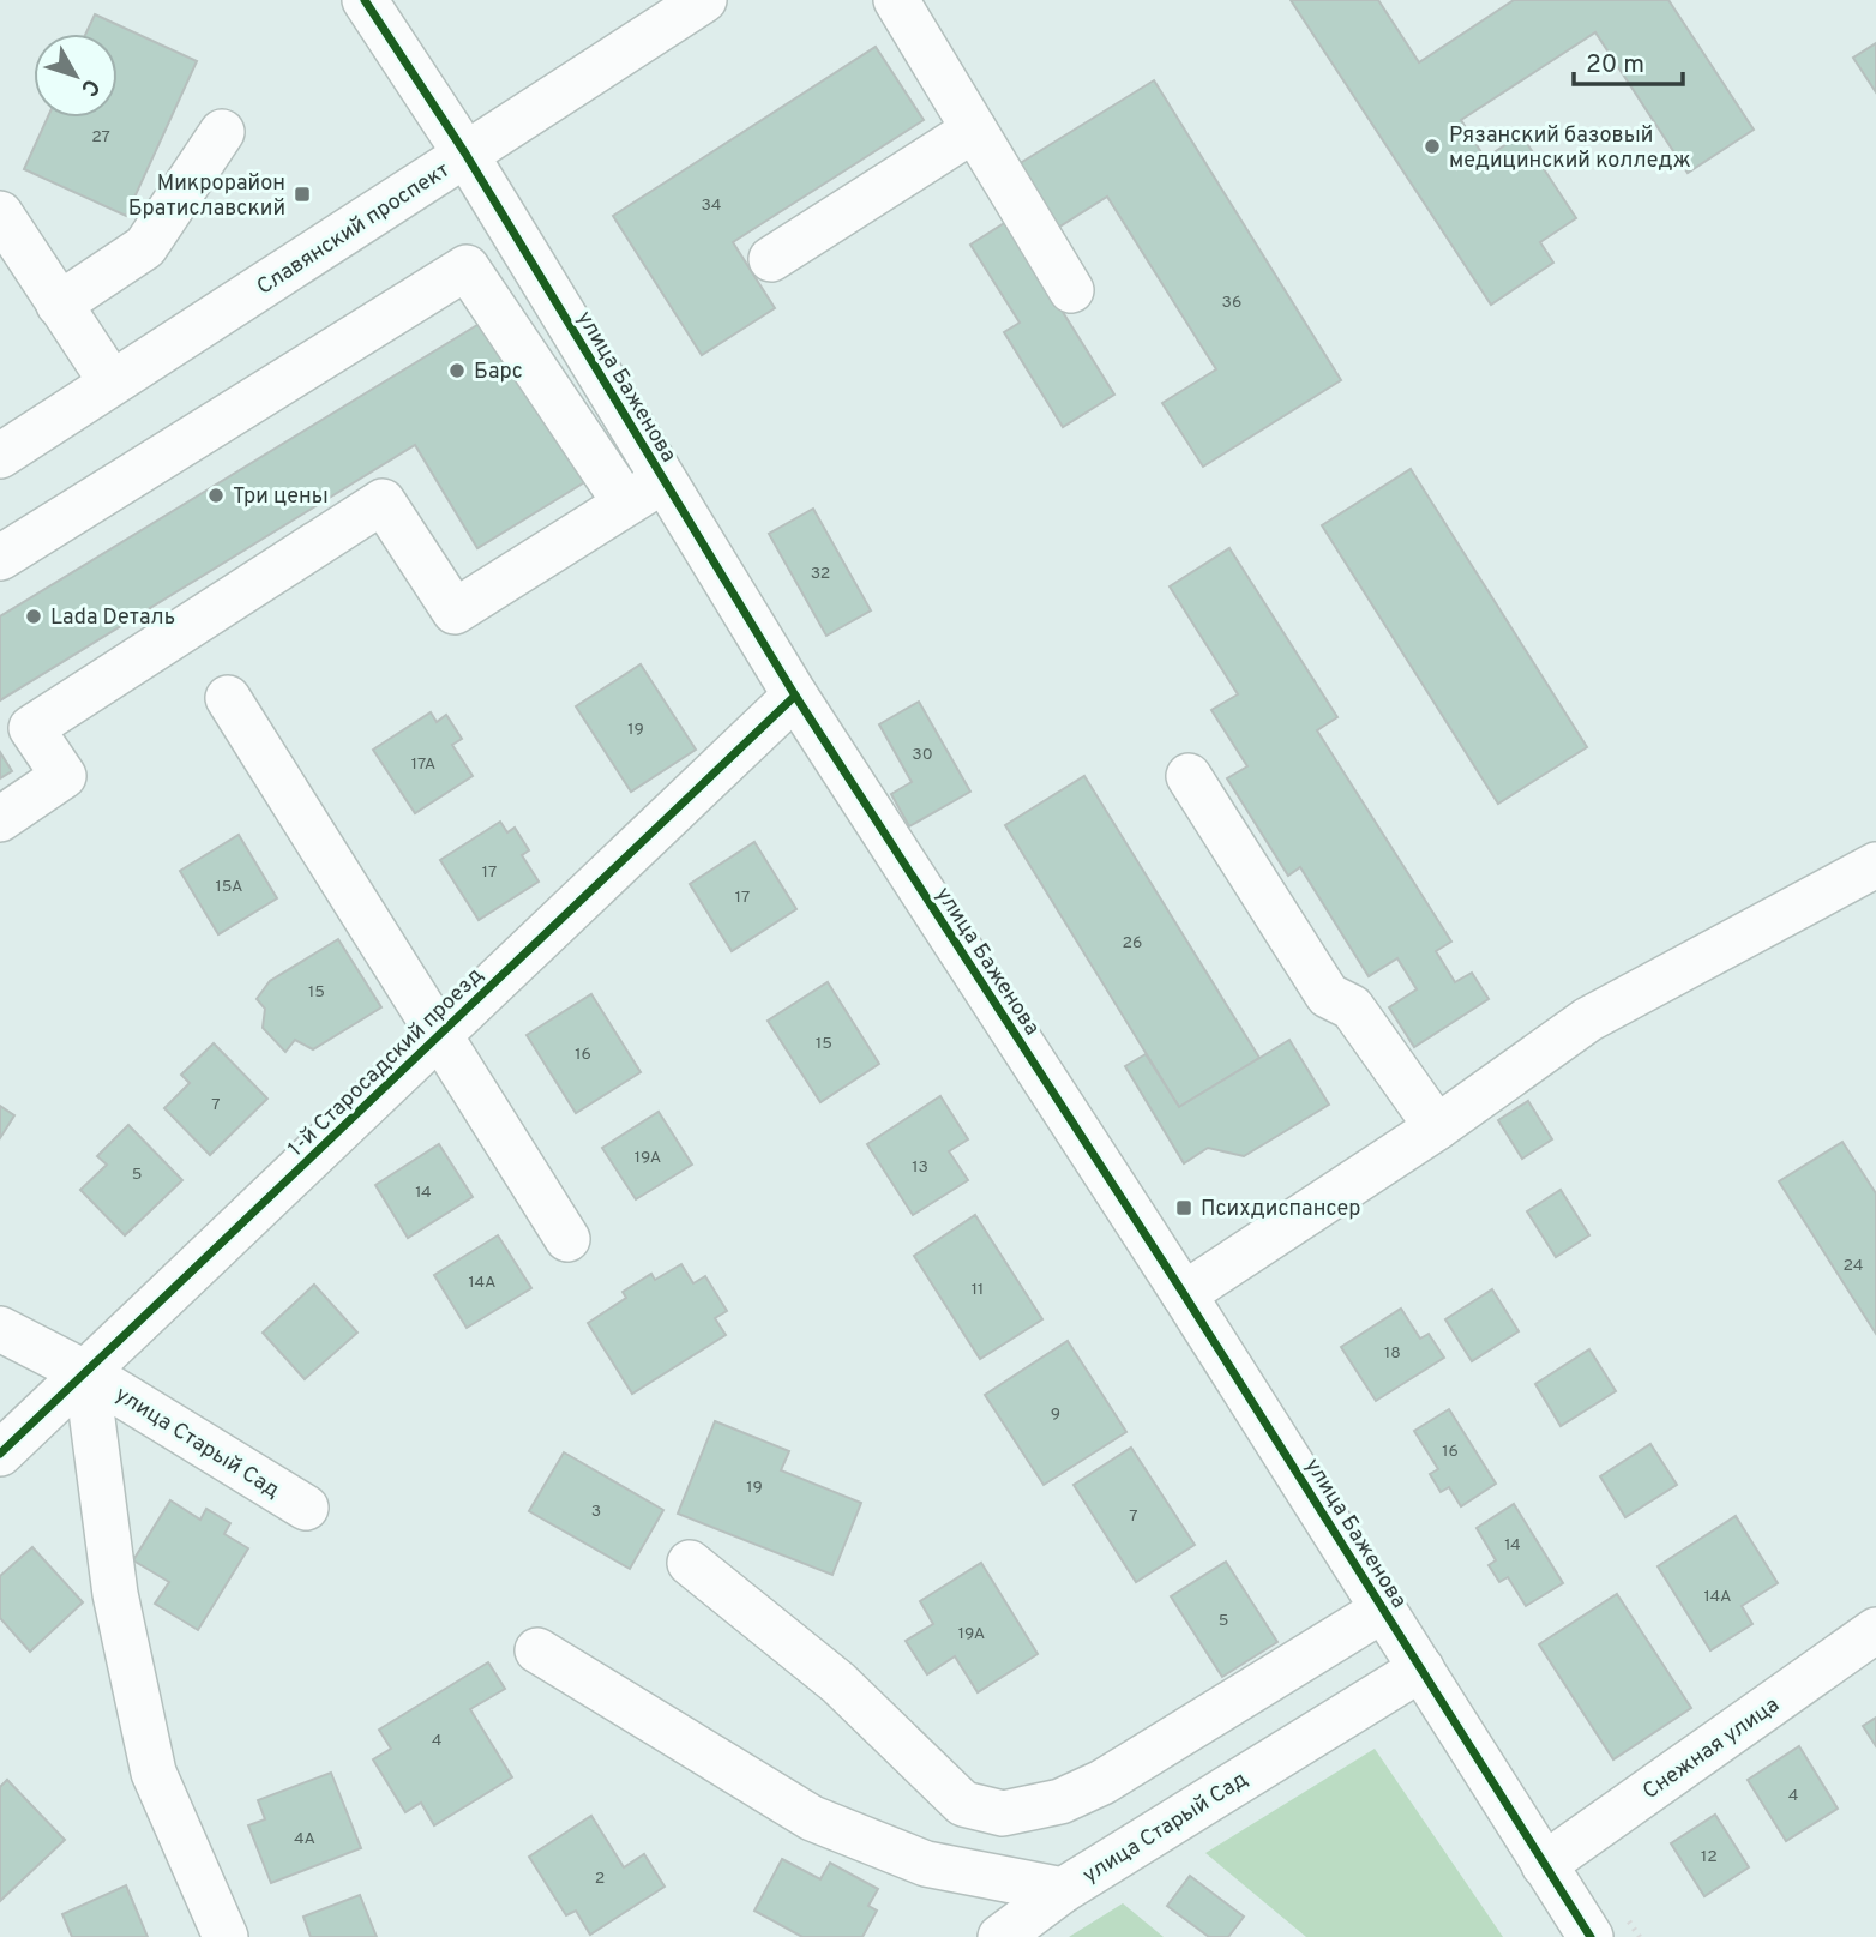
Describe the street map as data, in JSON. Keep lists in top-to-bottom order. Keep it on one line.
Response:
{"streets":{"street":["Славянский проспект","улица Баженова","1-й Старосадский проезд","улица Старый Сад","Снежная улица"]},"crossings":[["Славянский проспект","улица Баженова"],["улица Баженова","1-й Старосадский проезд"],["улица Баженова","улица Старый Сад"],["улица Баженова","Снежная улица"],["1-й Старосадский проезд","улица Старый Сад"]],"places":{"other":["Рязанский базовый медицинский колледж","Барс","Три цены","Lada Dеталь"],"transit":["Микрорайон Братиславский","Психдиспансер"]},"house_numbers":["27","34","36","32","19","30","17А","17","15А","17","26","15","15","16","7","19А","13","5","14","24","14А","11","18","9","16","19","3","7","14","14А","5","19А","4","4","4А","12","2"],"scale_bar":"20 m","north":"bottom right"}
